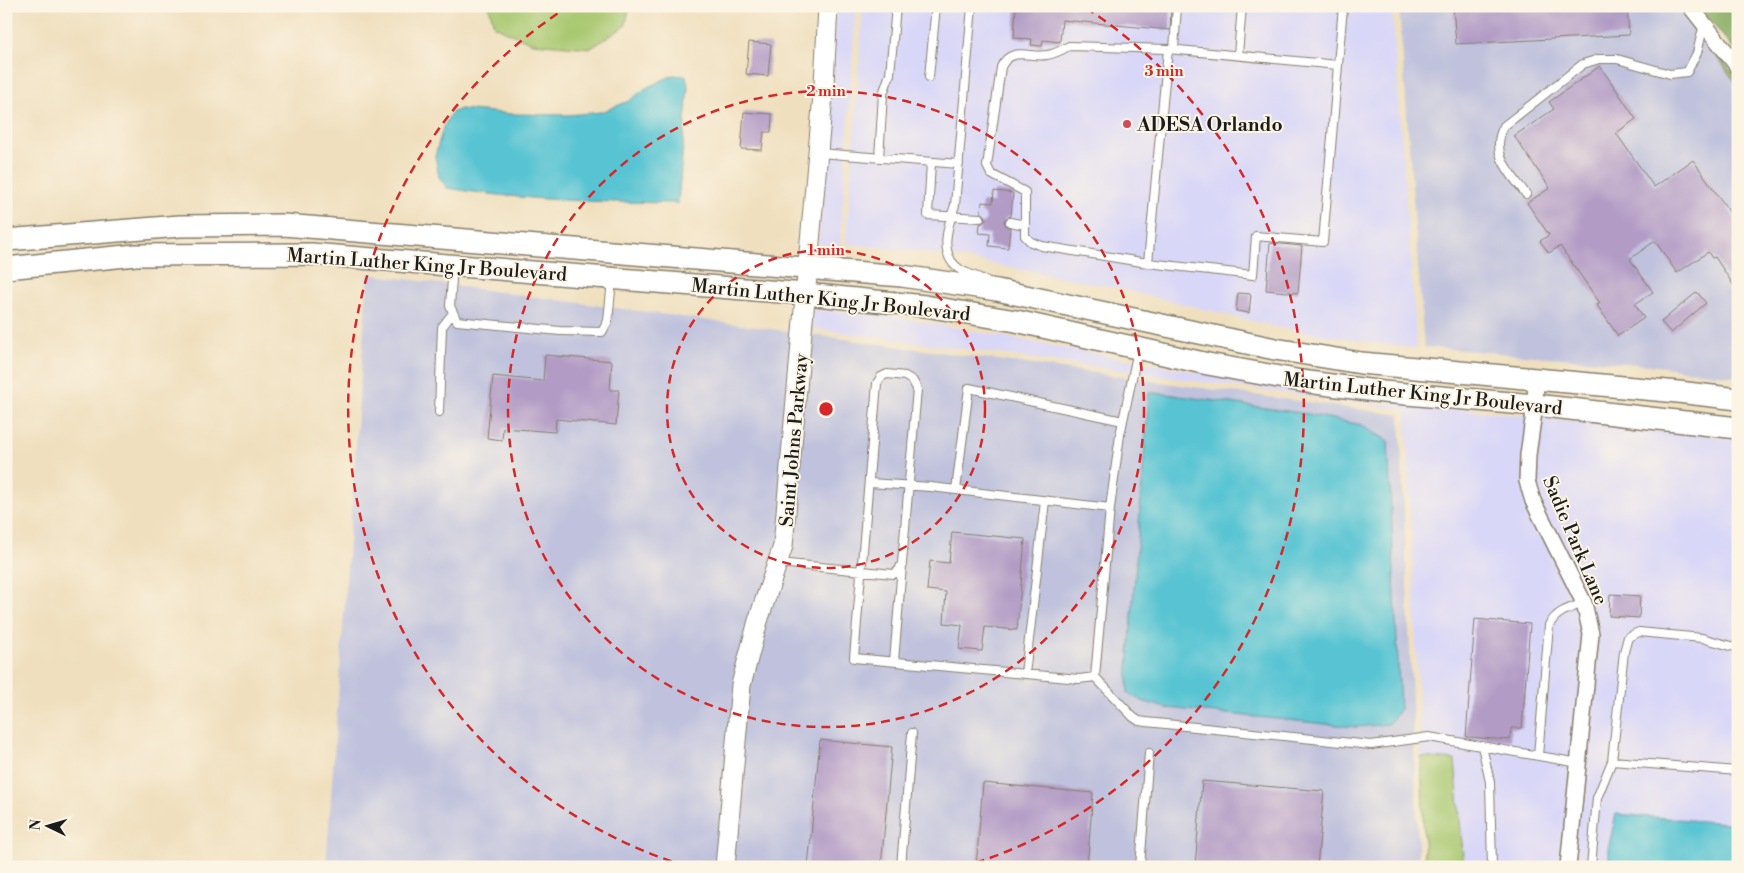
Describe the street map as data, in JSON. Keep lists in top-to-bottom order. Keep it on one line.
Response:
{"streets":{"main road":["Martin Luther King Jr Boulevard"],"street":["Saint Johns Parkway","Sadie Park Lane"]},"crossings":[["Martin Luther King Jr Boulevard","Saint Johns Parkway"],["Martin Luther King Jr Boulevard","Sadie Park Lane"]],"places":["ADESA Orlando"],"north":"left","rings":["3 min","2 min","1 min"]}
